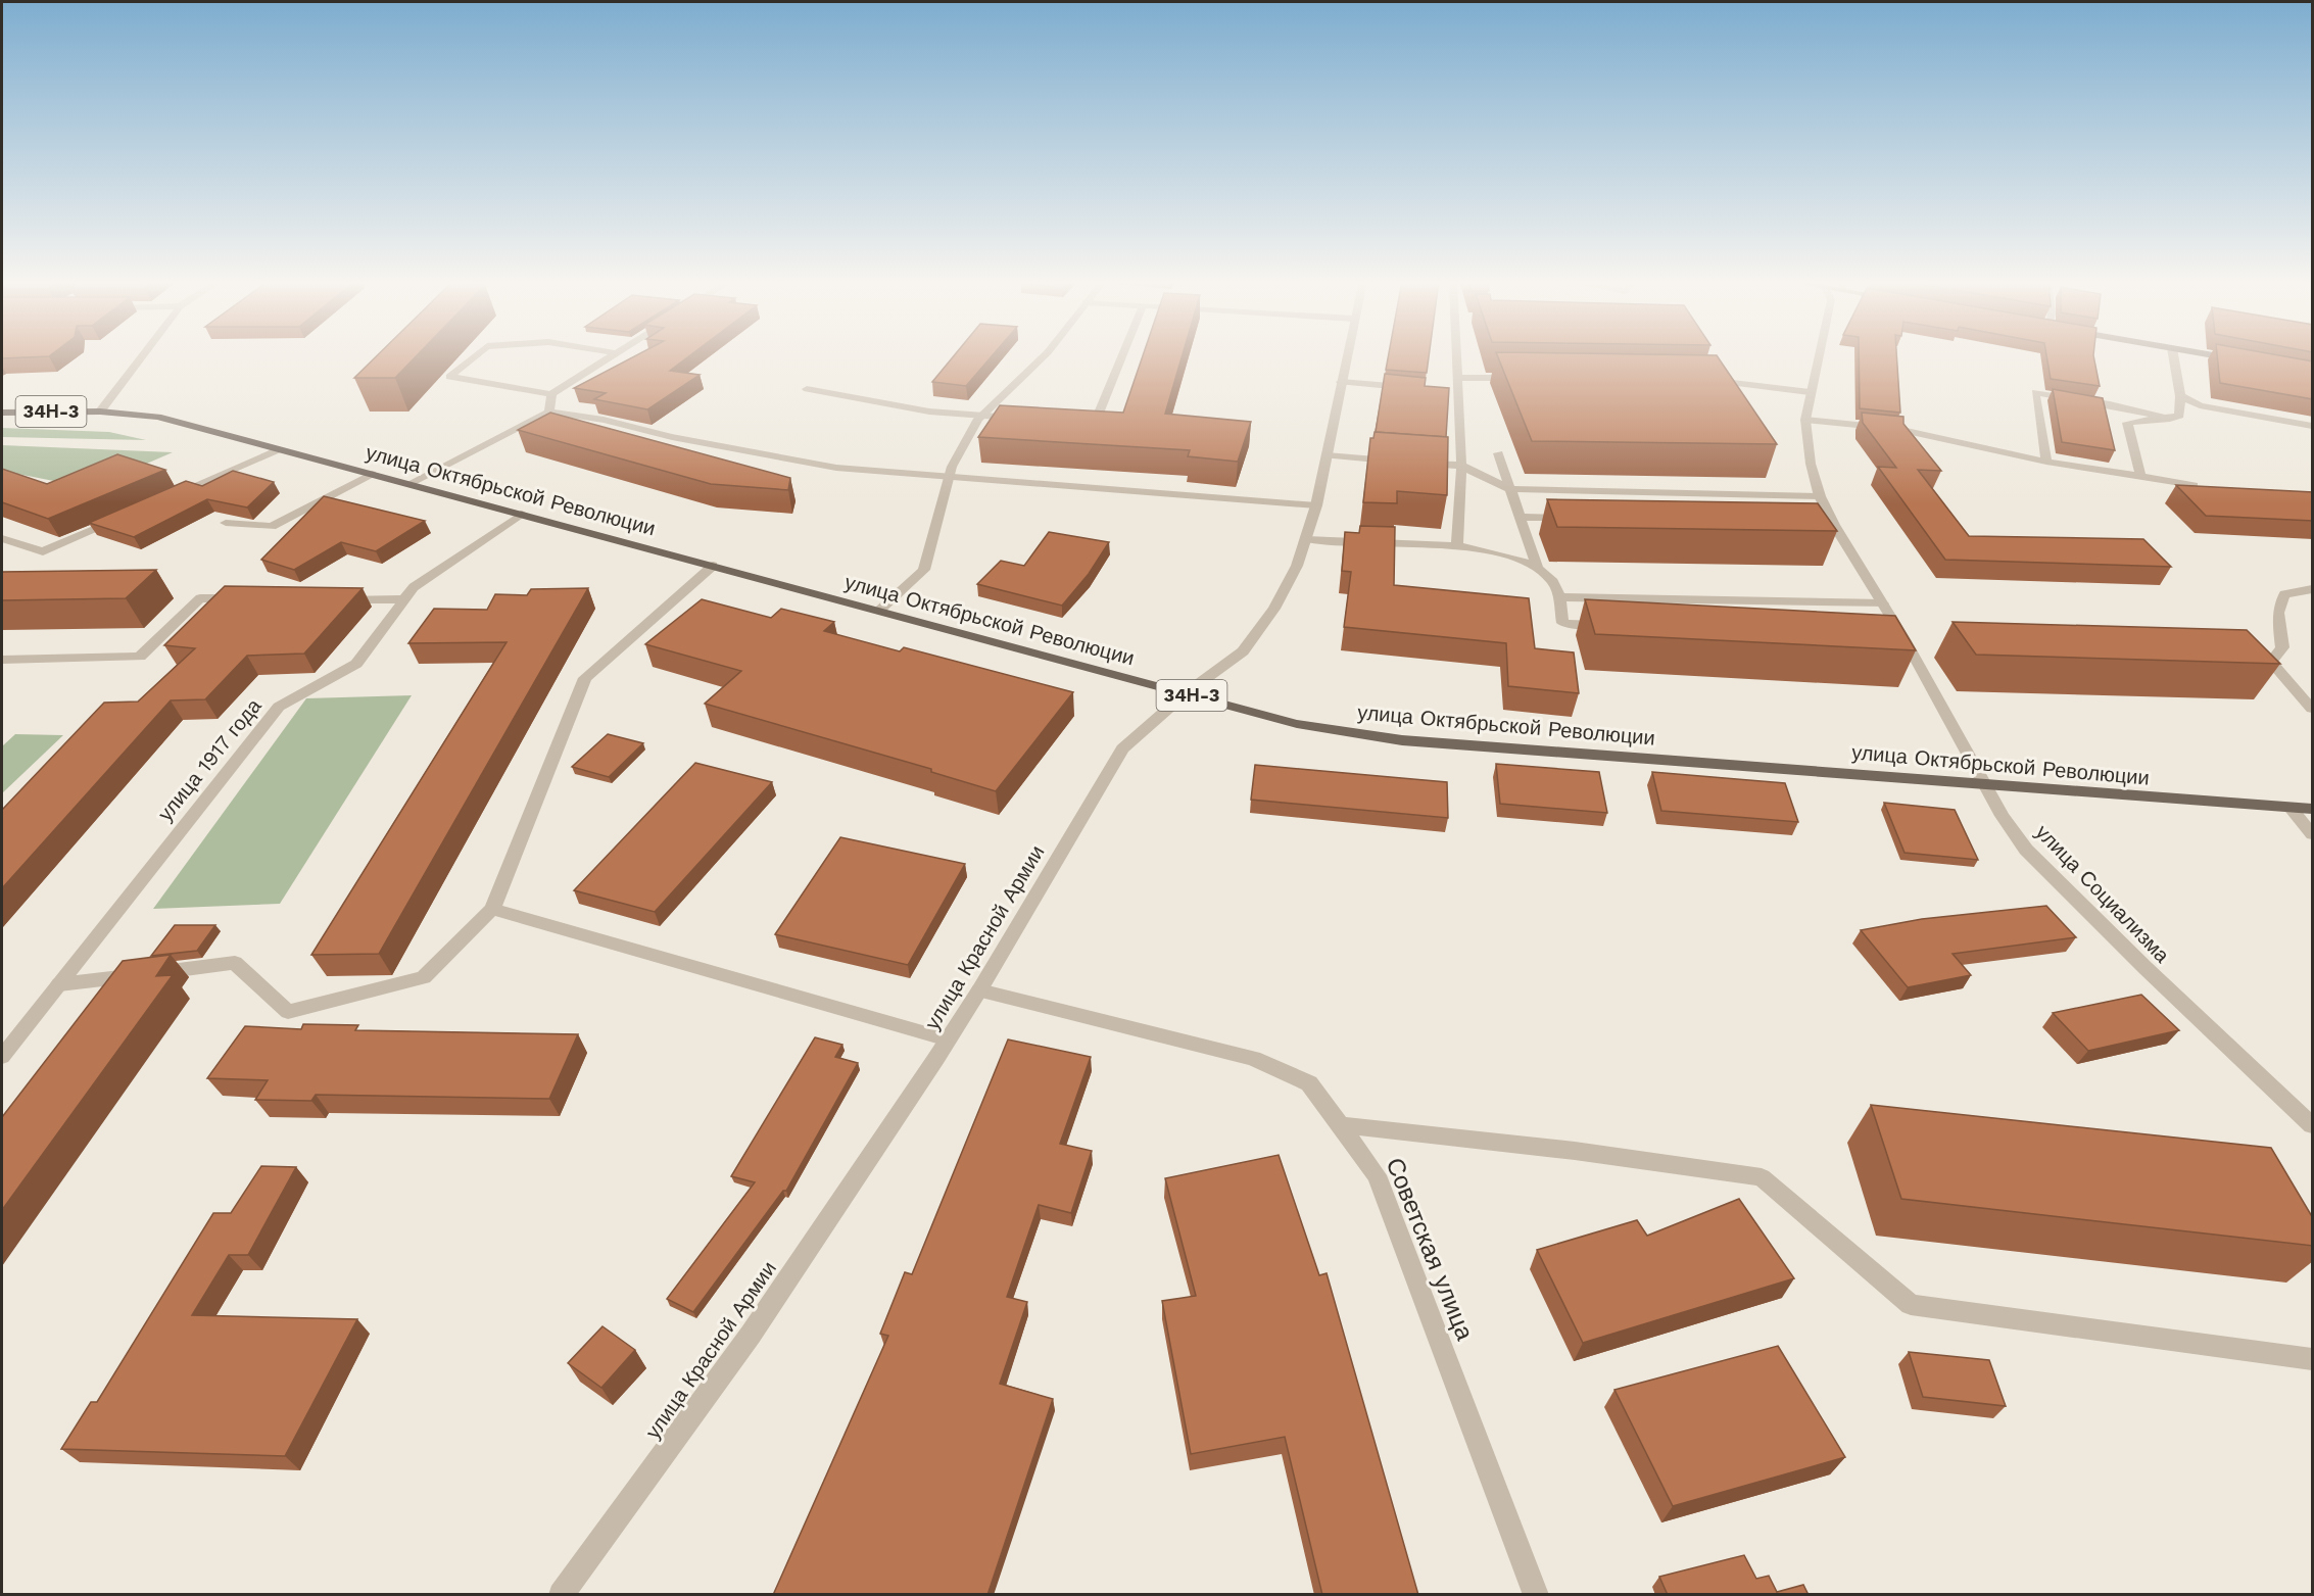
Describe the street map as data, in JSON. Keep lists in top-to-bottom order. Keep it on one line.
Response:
{"streets":{"main road":["34Н-3","улица Октябрьской Революции"],"street":["улица 1917 года","улица Социализма","улица Красной Армии","Советская улица"]},"crossings":[["улица Октябрьской Революции","улица 1917 года"],["улица Октябрьской Революции","улица Социализма"],["улица Октябрьской Революции","улица Красной Армии"],["улица Красной Армии","Советская улица"]]}
